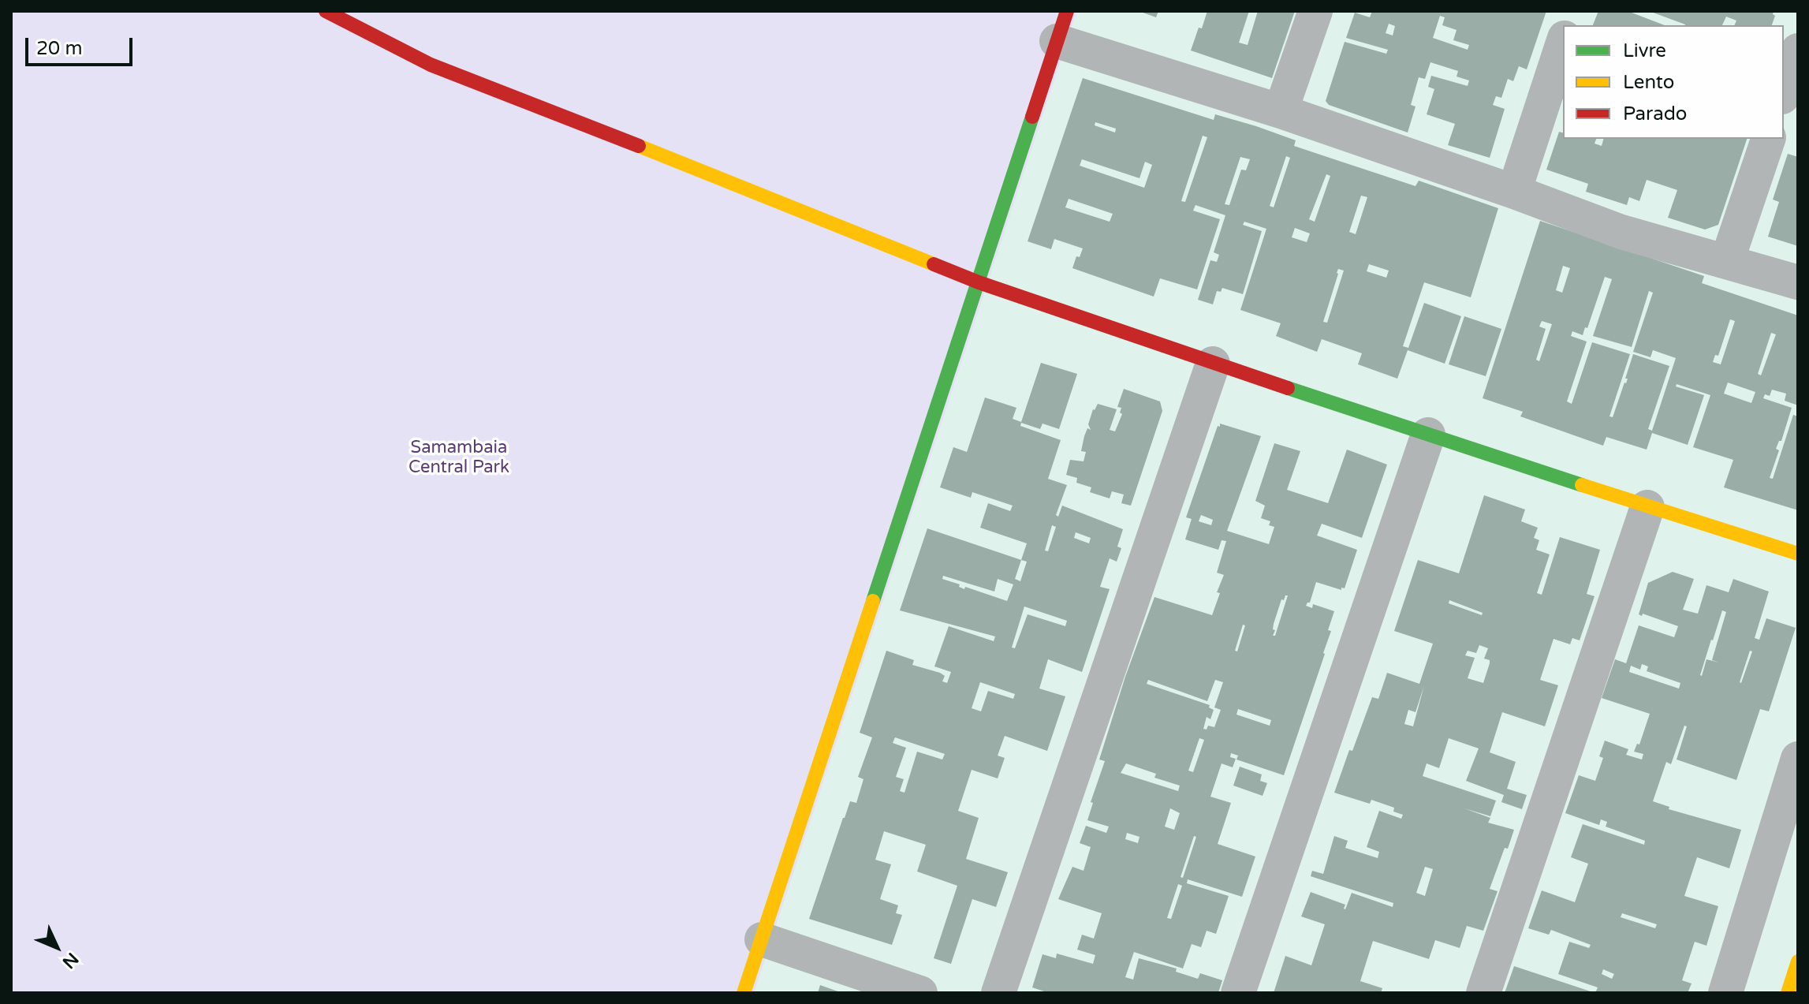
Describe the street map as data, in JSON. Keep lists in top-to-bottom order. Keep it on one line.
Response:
{"parks":["Samambaia Central Park"],"legend":["Livre","Lento","Parado"],"scale_bar":"20 m","north":"bottom right"}
